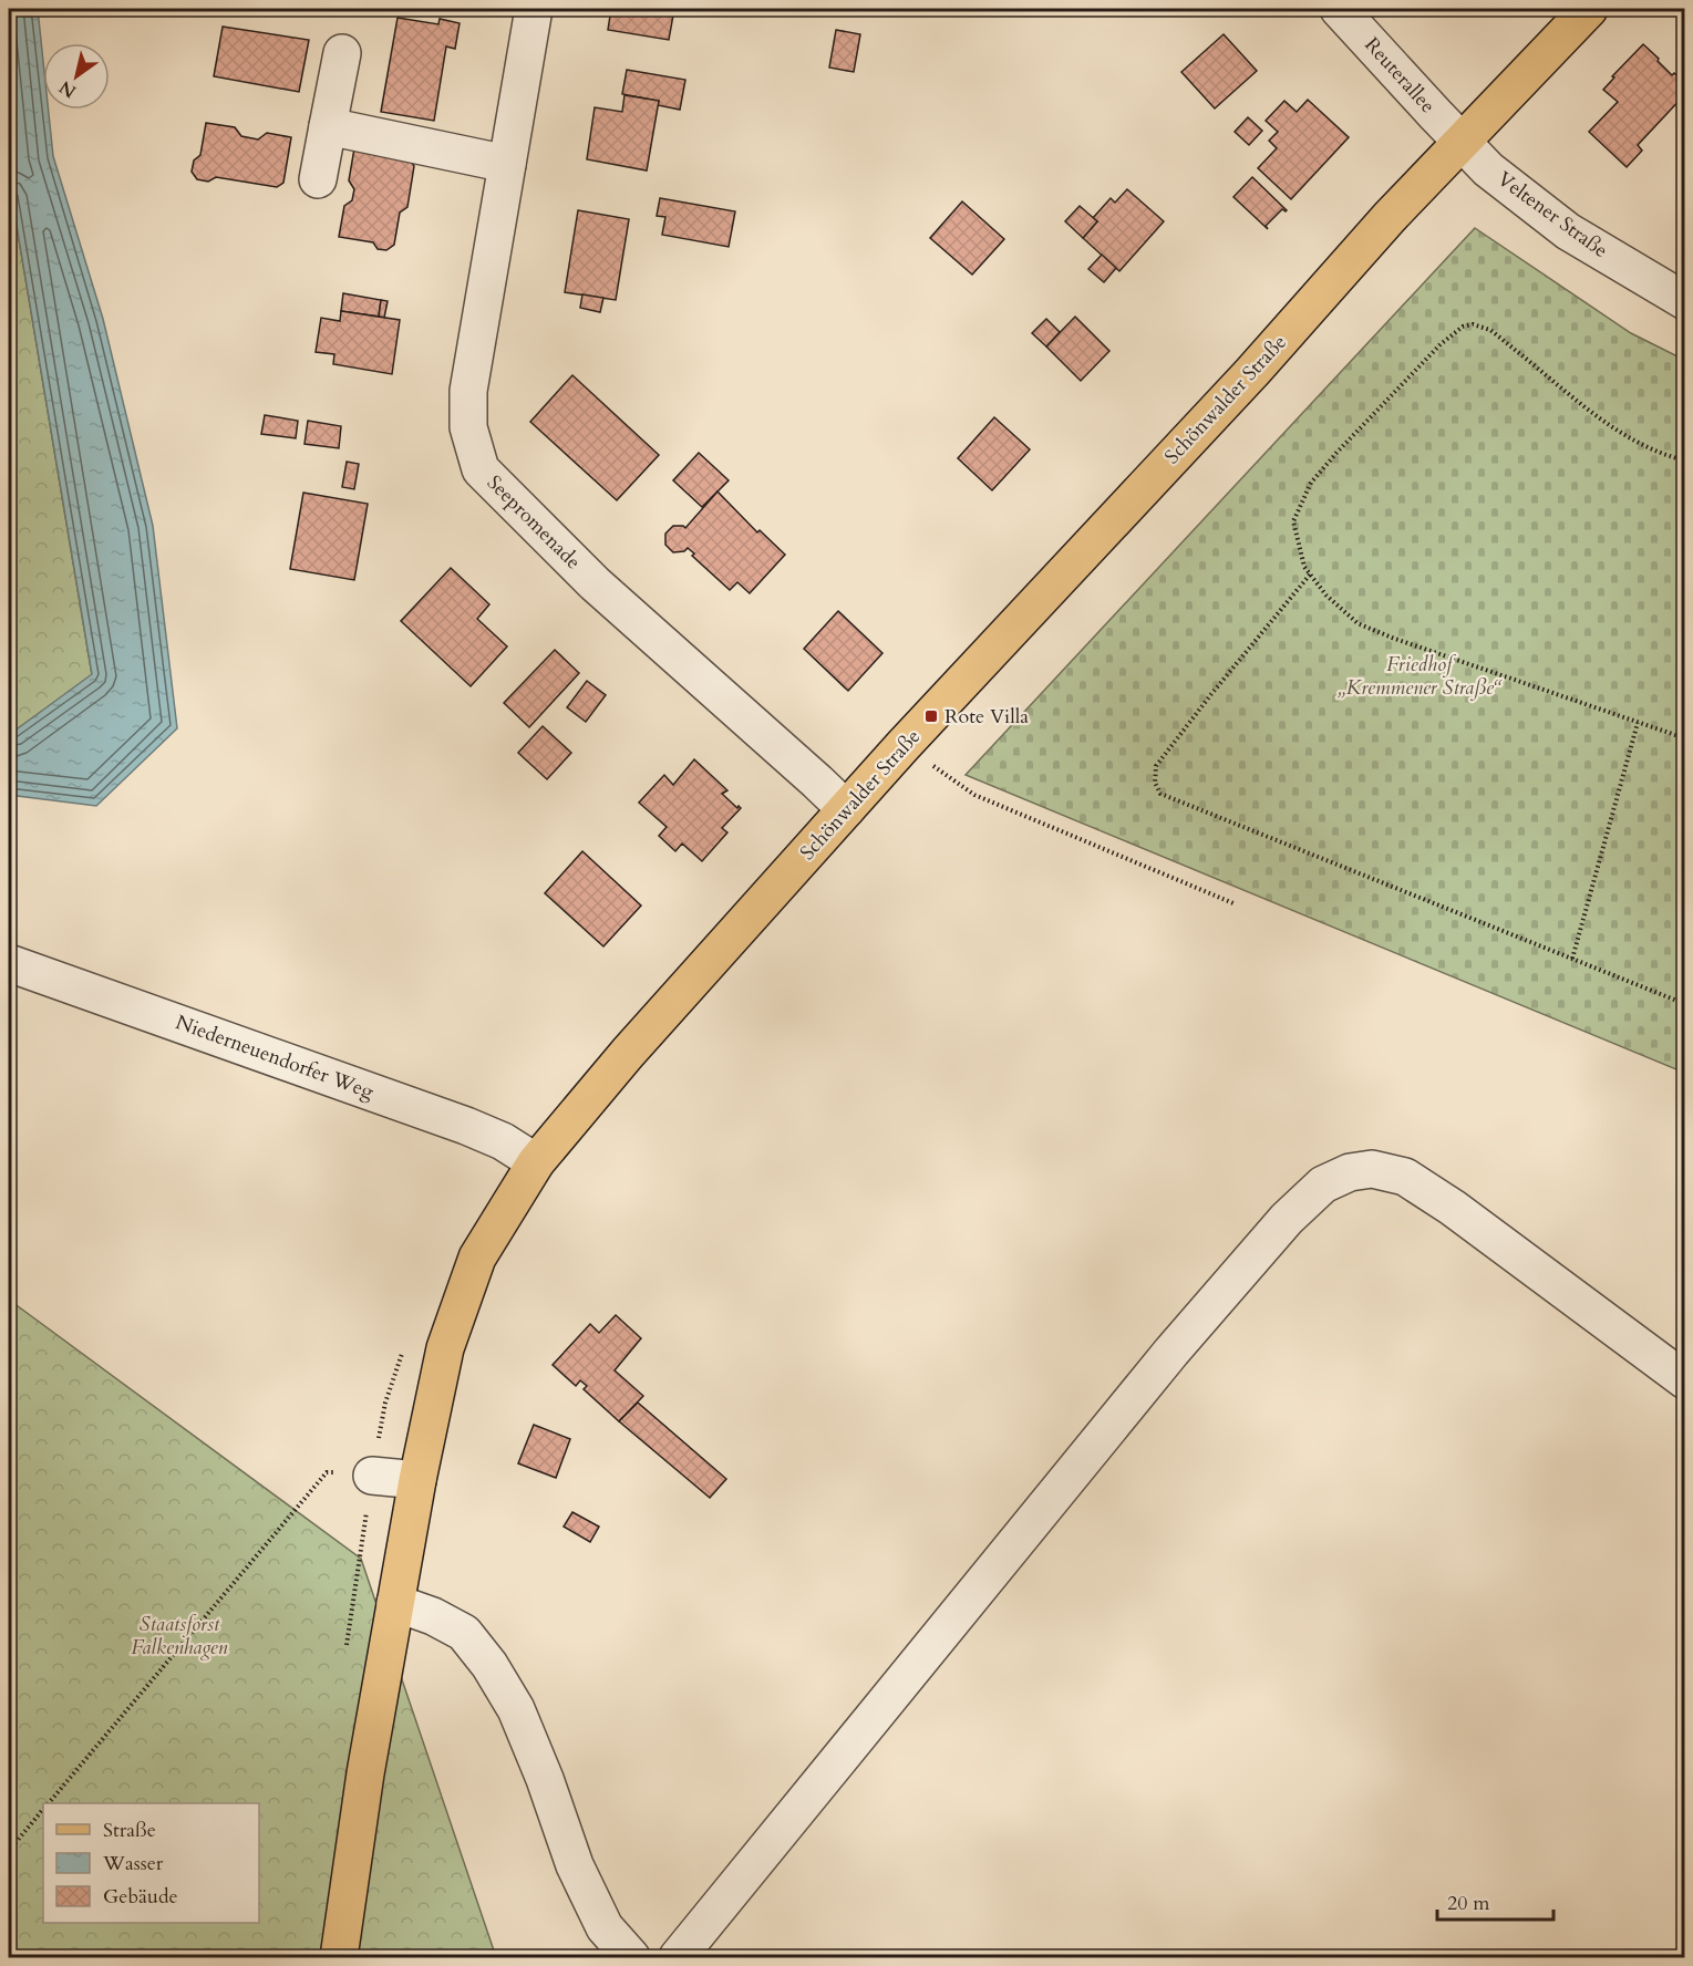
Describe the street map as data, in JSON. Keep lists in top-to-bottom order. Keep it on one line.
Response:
{"streets":{"main road":["Schönwalder Straße"],"street":["Reuterallee","Veltener Straße","Seepromenade","Niederneuendorfer Weg"]},"crossings":[["Reuterallee","Veltener Straße"],["Reuterallee","Schönwalder Straße"],["Veltener Straße","Schönwalder Straße"],["Schönwalder Straße","Seepromenade"],["Schönwalder Straße","Niederneuendorfer Weg"]],"parks":["Friedhof „Kremmener Straße“","Staatsforst Falkenhagen"],"places":{"transit":["Rote Villa"]},"legend":["Straße","Wasser","Gebäude"],"scale_bar":"20 m","north":"bottom left"}
